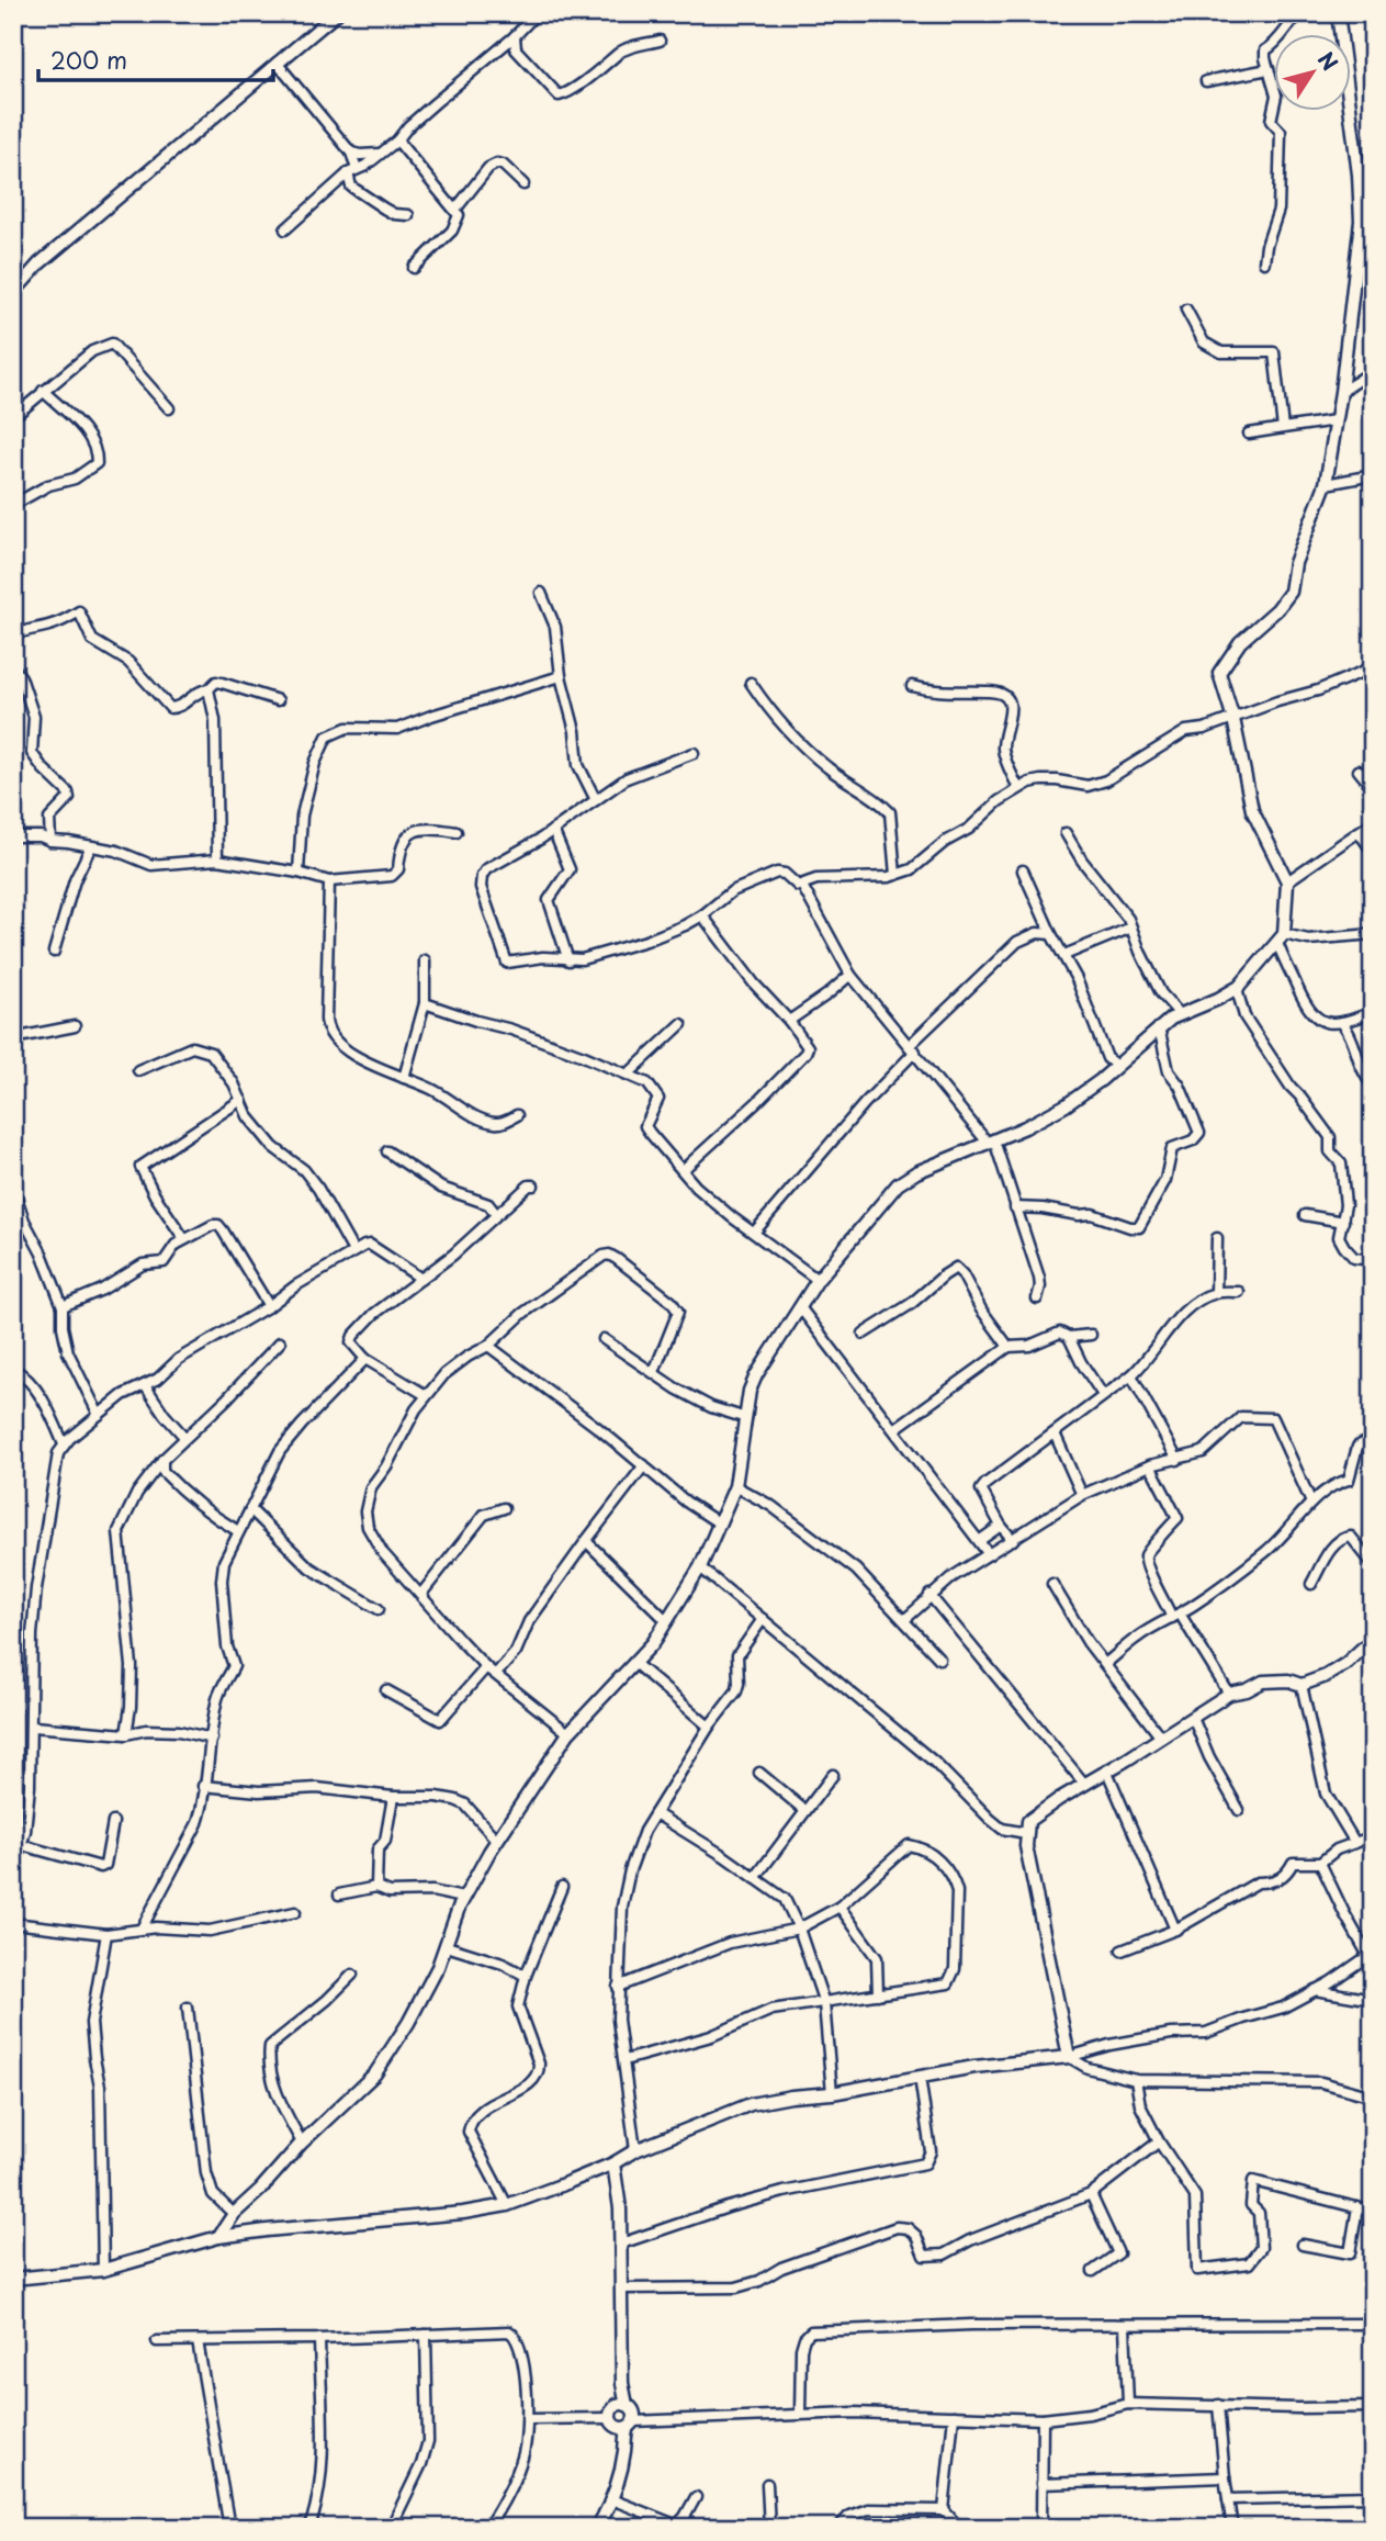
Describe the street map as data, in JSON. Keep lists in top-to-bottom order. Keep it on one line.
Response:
{"scale_bar":"200 m","north":"top right"}
